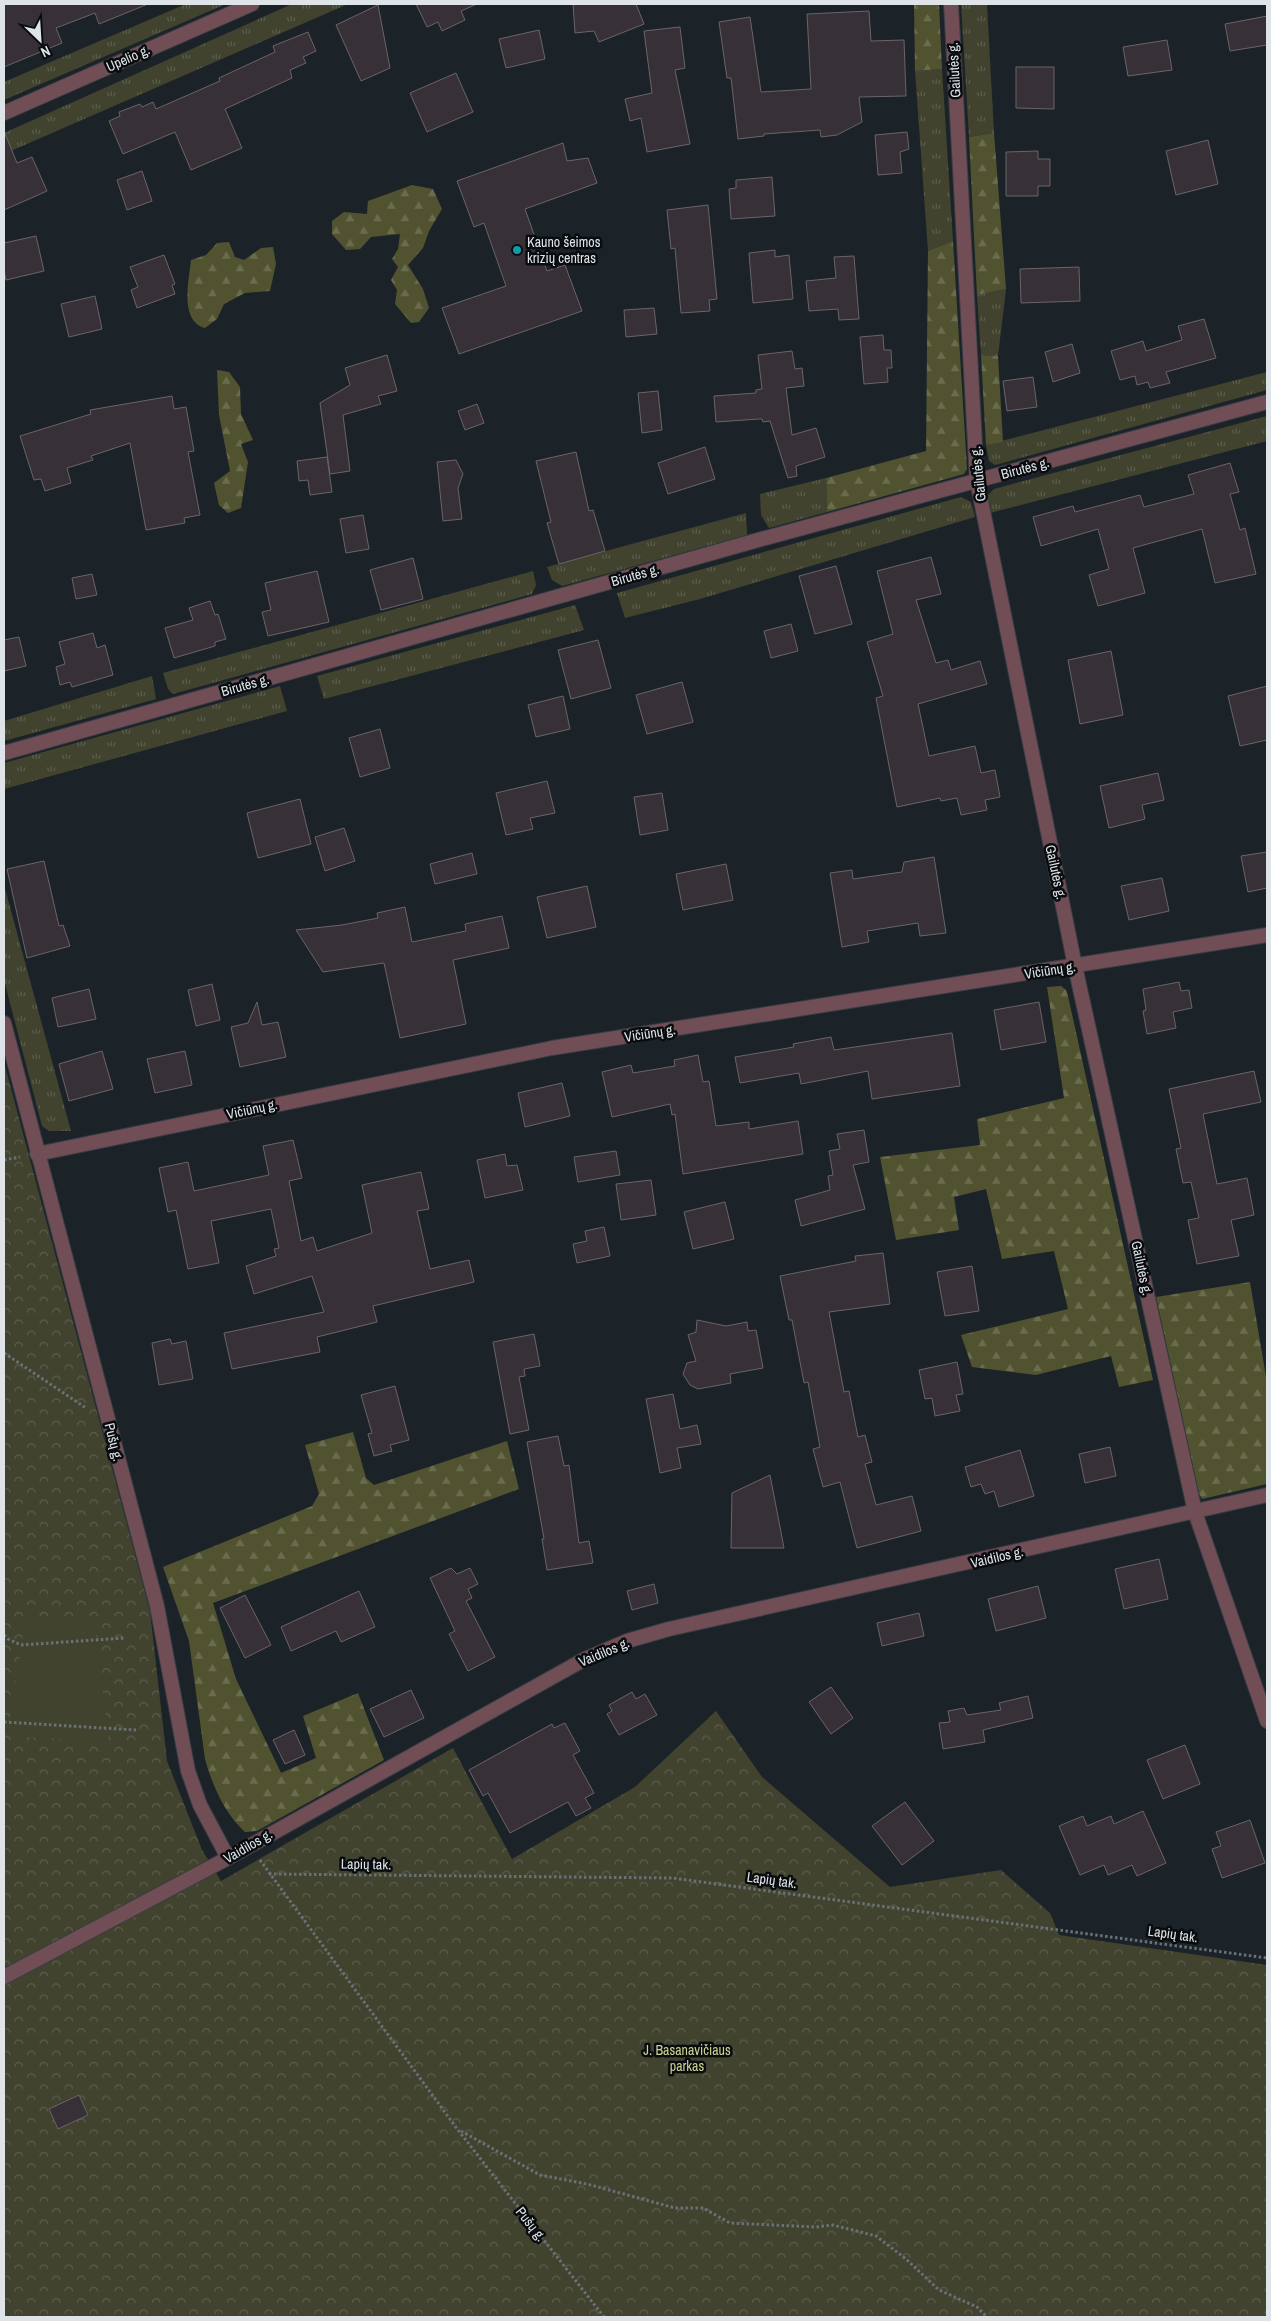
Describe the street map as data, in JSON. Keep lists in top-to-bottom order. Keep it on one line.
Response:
{"streets":{"street":["Upelio g.","Gailutės g.","Birutės g.","Vičiūnų g.","Pušų g.","Vaidilos g."],"path":["Lapių tak."]},"crossings":[["Gailutės g.","Birutės g."],["Gailutės g.","Vičiūnų g."],["Gailutės g.","Vaidilos g."],["Vičiūnų g.","Pušų g."],["Pušų g.","Vaidilos g."]],"parks":["J. Basanavičiaus parkas"],"places":["Kauno šeimos krizių centras"],"north":"bottom right"}
